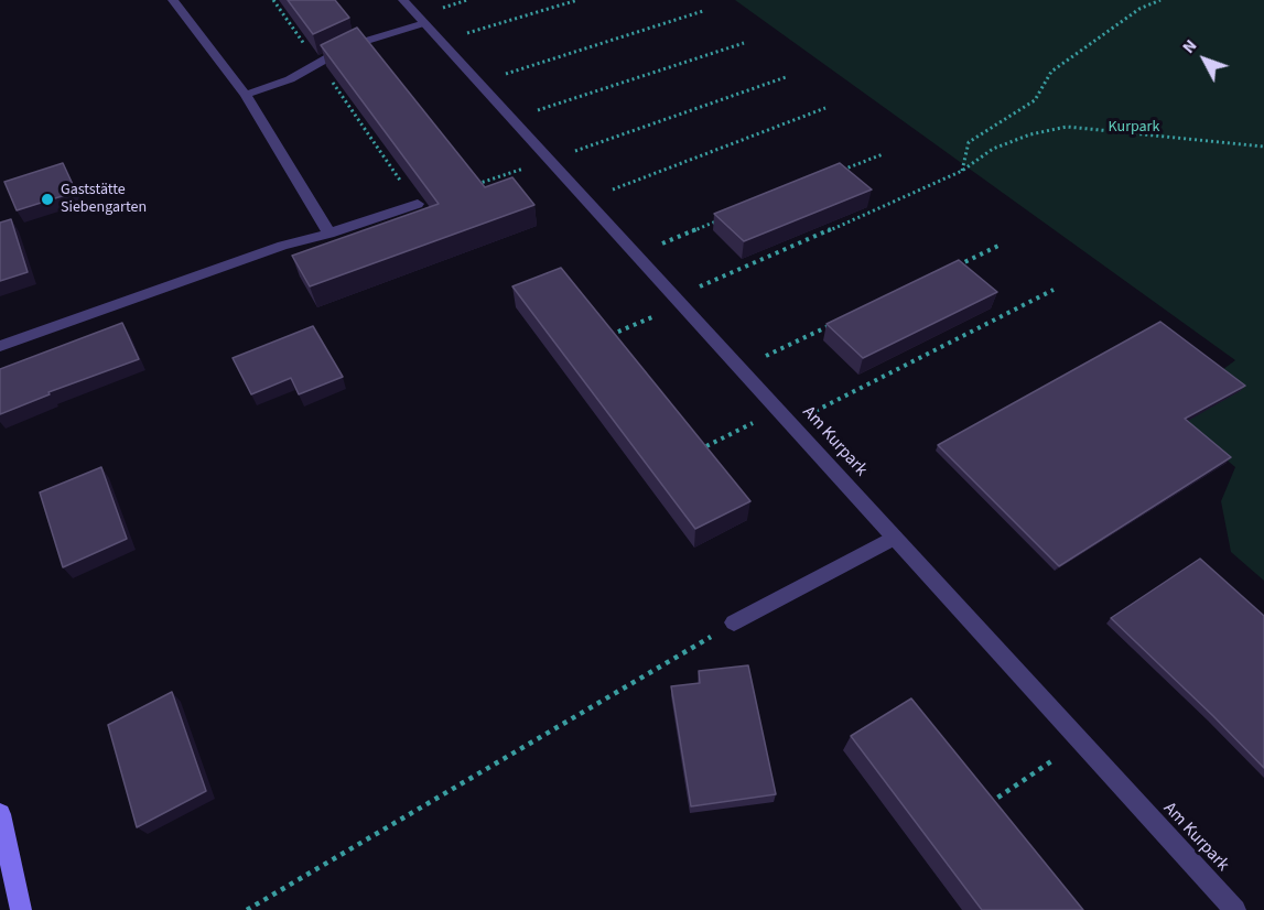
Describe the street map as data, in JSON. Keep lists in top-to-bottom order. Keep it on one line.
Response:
{"streets":{"street":["Am Kurpark"]},"parks":["Kurpark"],"places":["Gaststätte Siebengarten"],"north":"top left"}
